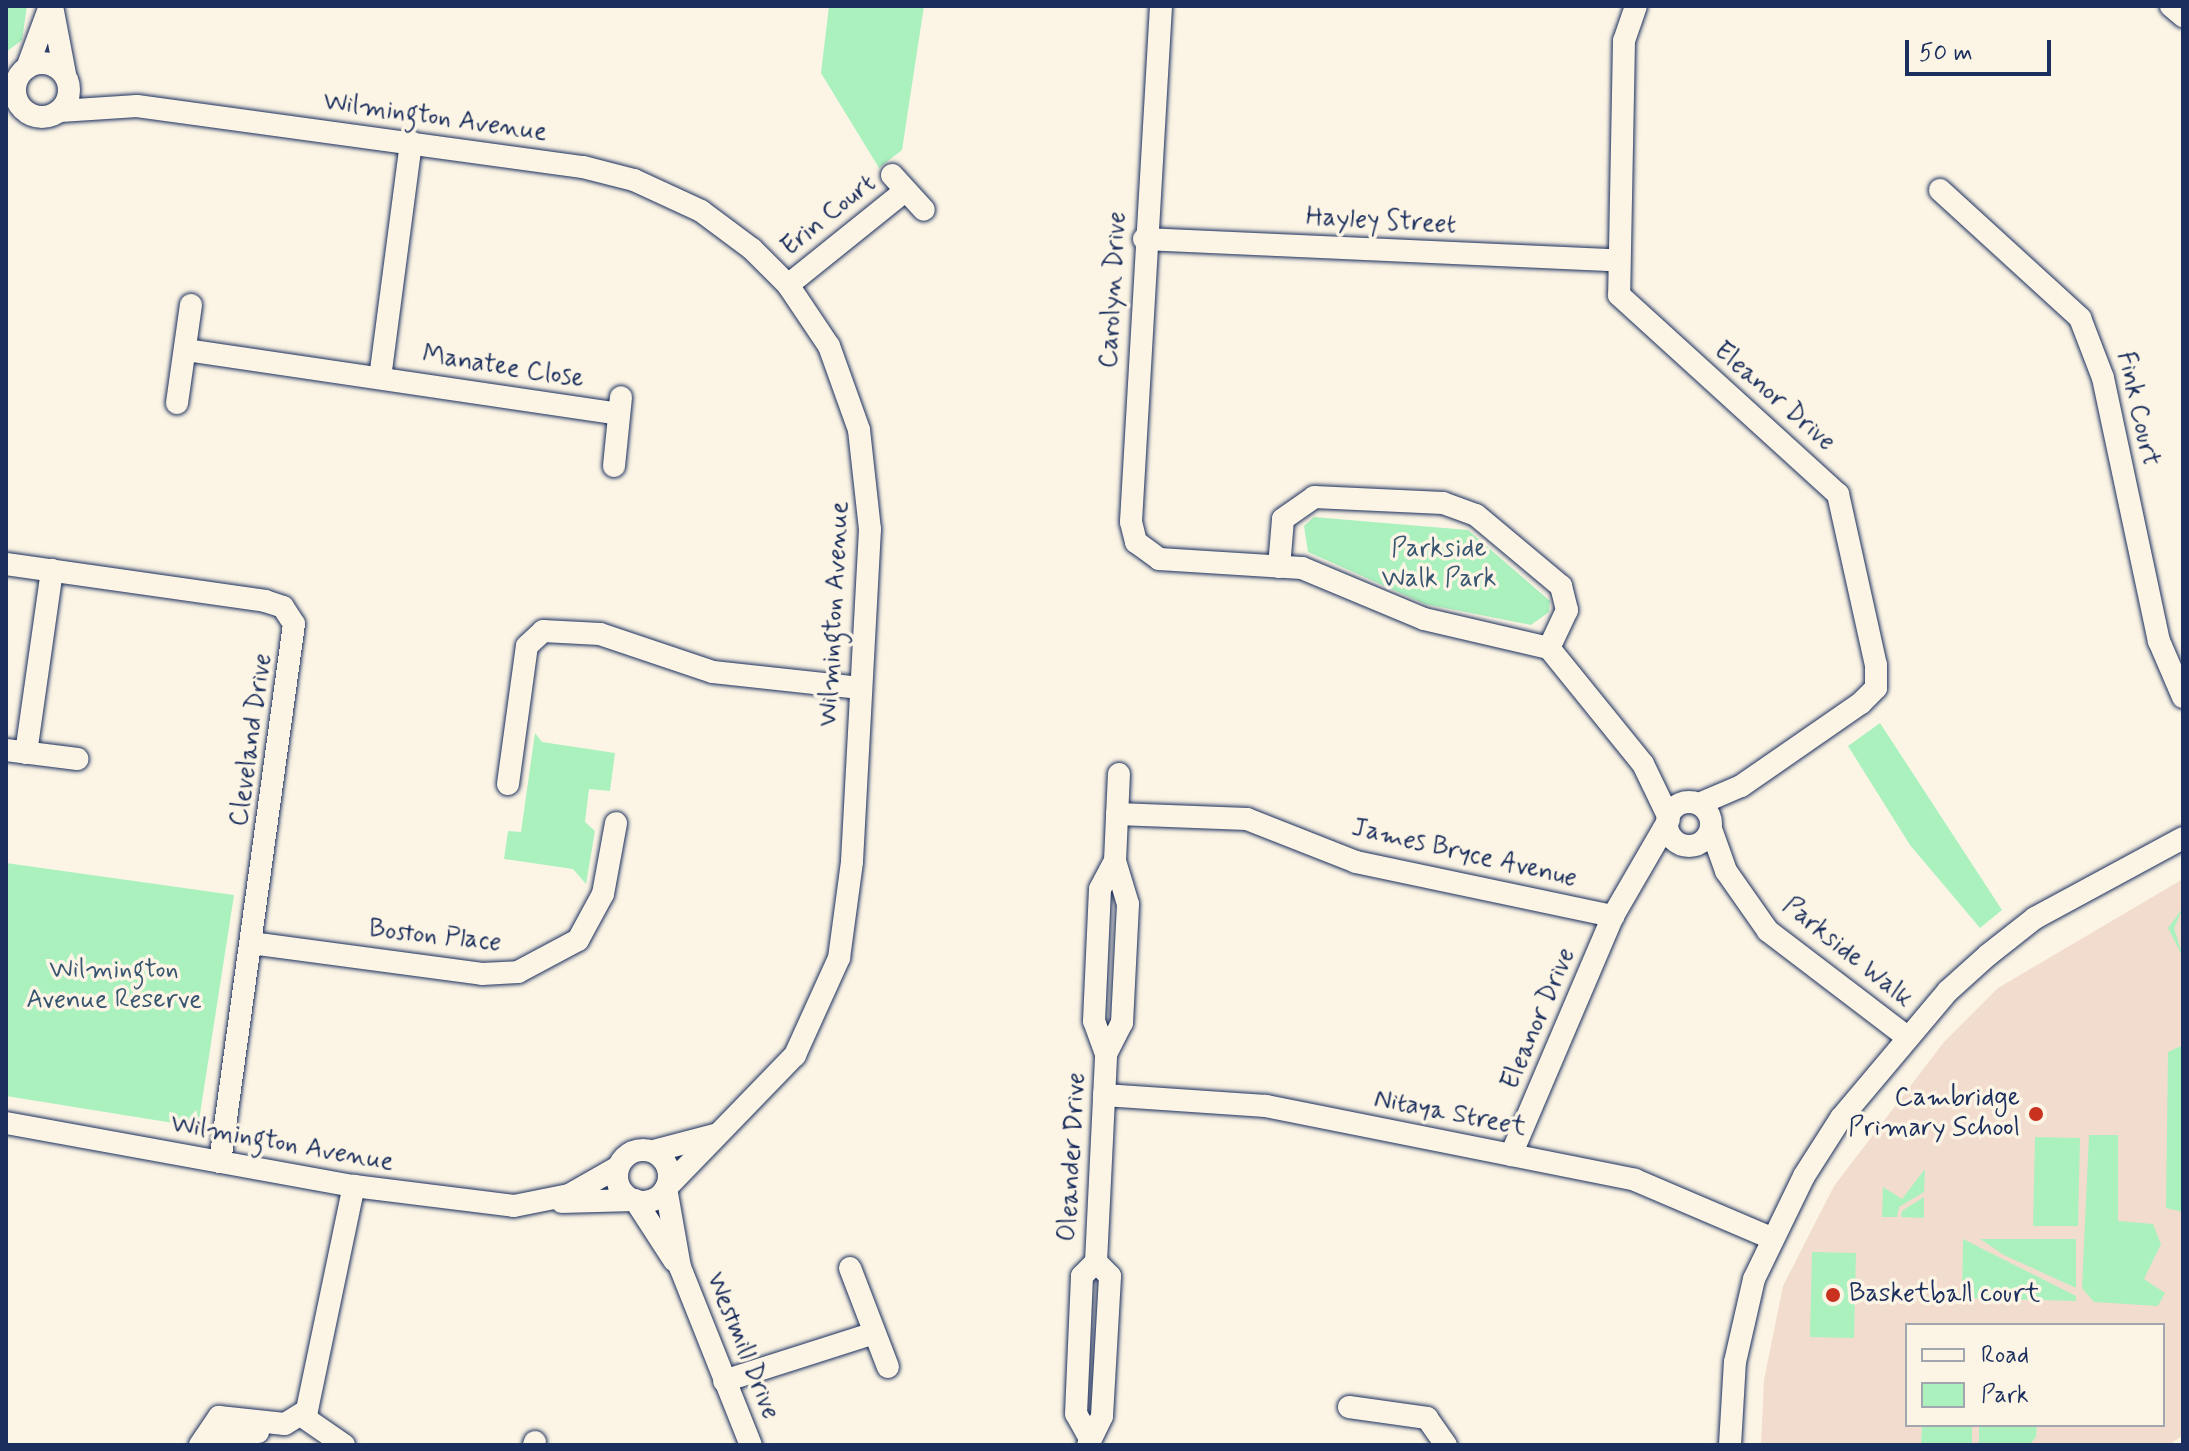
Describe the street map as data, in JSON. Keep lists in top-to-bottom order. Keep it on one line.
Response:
{"streets":{"street":["Wilmington Avenue","Erin Court","Hayley Street","Carolyn Drive","Manatee Close","Eleanor Drive","Fink Court","Cleveland Drive","James Bryce Avenue","Boston Place","Parkside Walk","Nitaya Street","Oleander Drive","Westmill Drive"]},"crossings":[["Wilmington Avenue","Erin Court"],["Wilmington Avenue","Manatee Close"],["Wilmington Avenue","Cleveland Drive"],["Wilmington Avenue","Westmill Drive"],["Hayley Street","Carolyn Drive"],["Hayley Street","Eleanor Drive"],["Eleanor Drive","James Bryce Avenue"],["Eleanor Drive","Parkside Walk"],["Eleanor Drive","Nitaya Street"],["Cleveland Drive","Boston Place"],["James Bryce Avenue","Oleander Drive"],["Nitaya Street","Oleander Drive"]],"parks":["Parkside Walk Park","Wilmington Avenue Reserve"],"places":["Cambridge Primary School","Basketball court"],"legend":["Road","Park"],"scale_bar":"50 m"}
